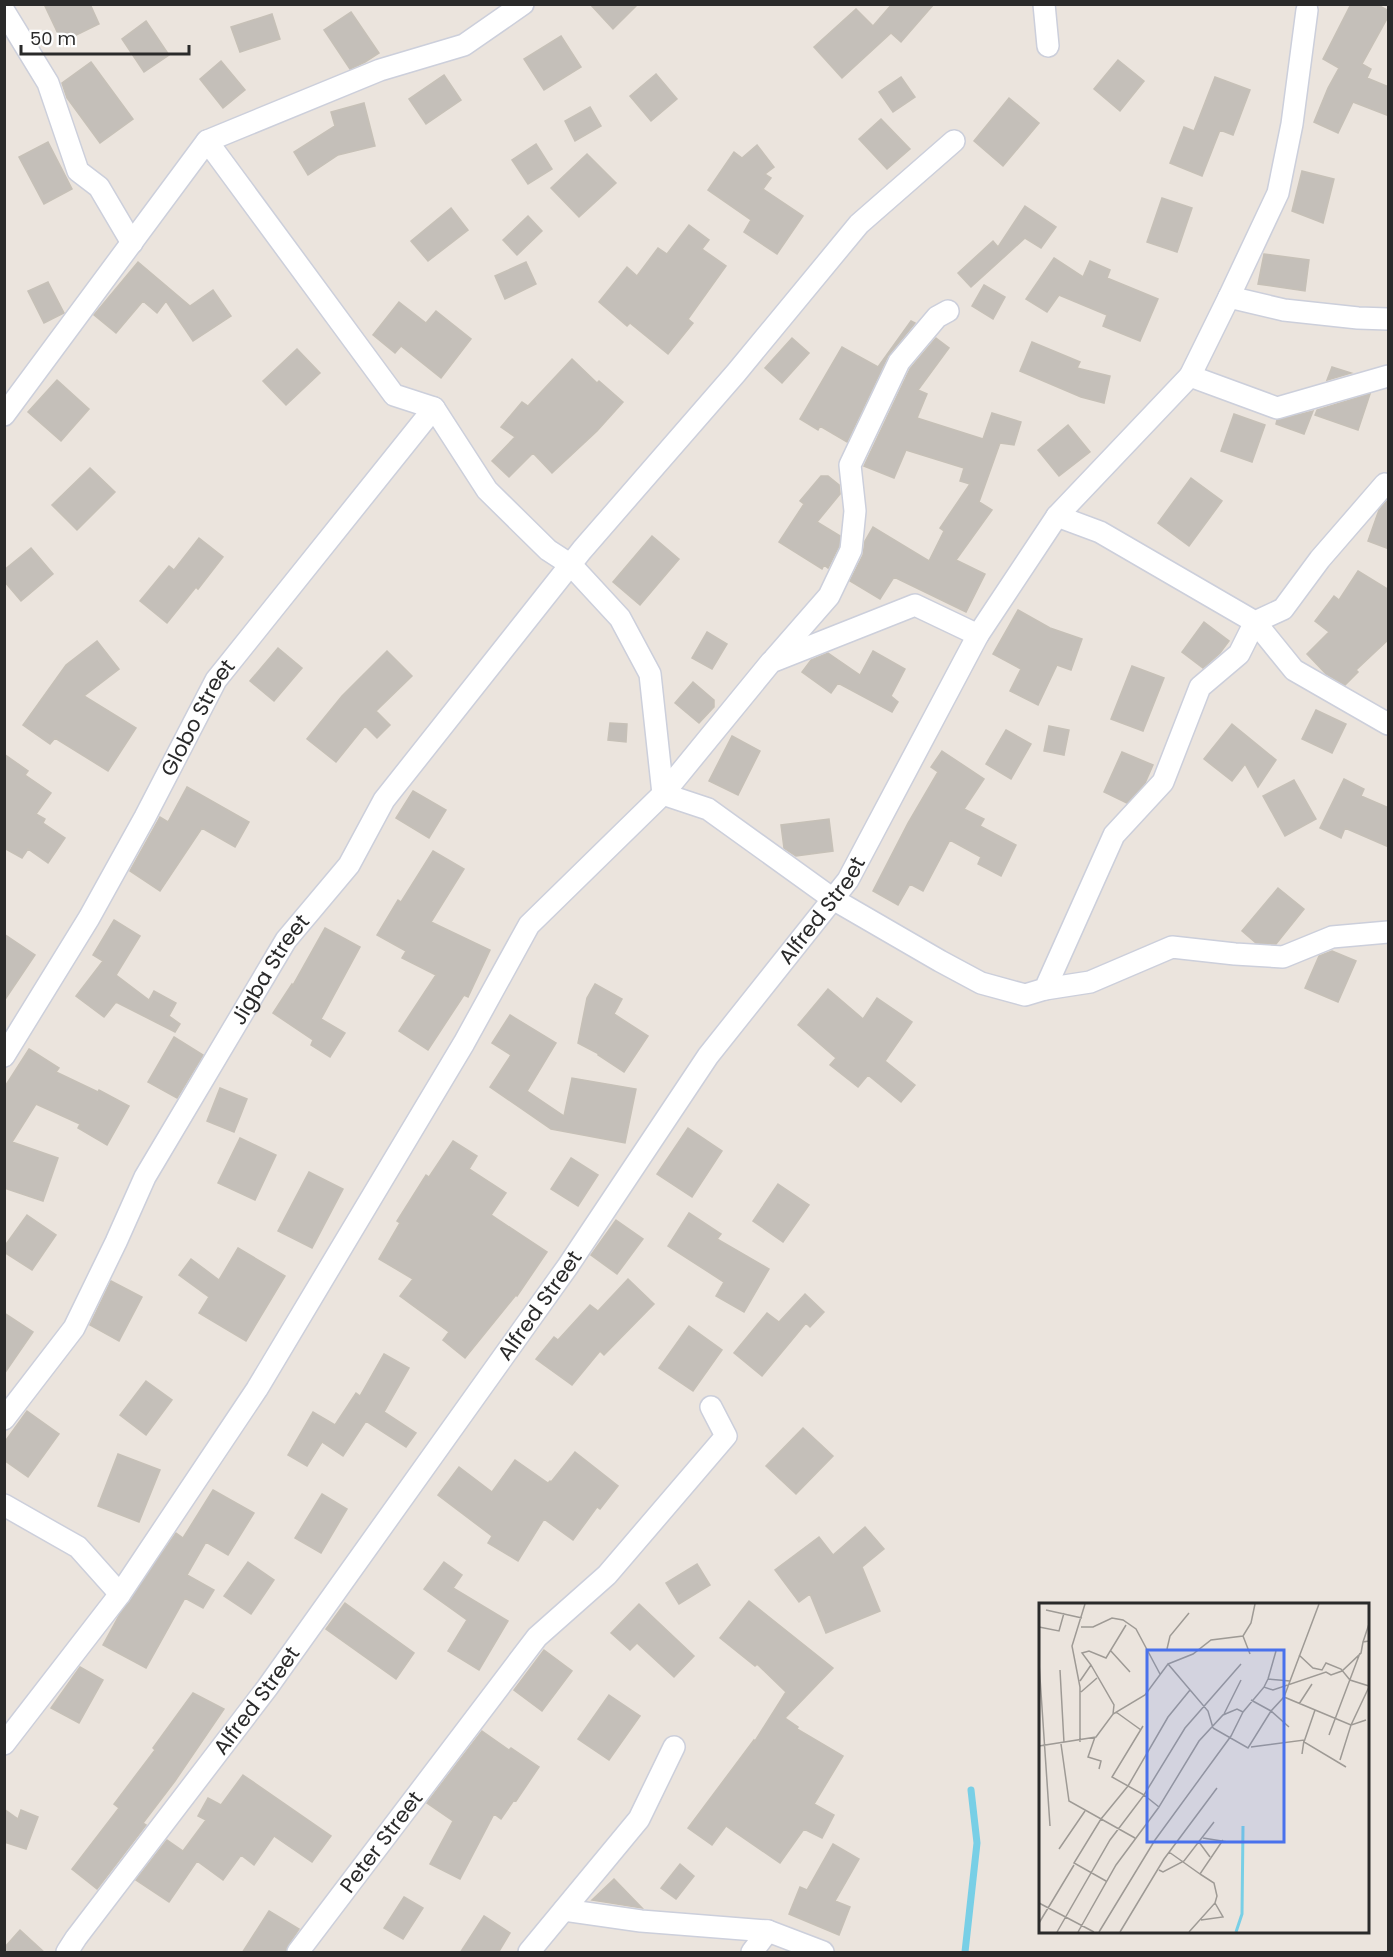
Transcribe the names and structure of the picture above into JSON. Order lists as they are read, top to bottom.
{
  "streets": {
    "street": [
      "Globo Street",
      "Alfred Street",
      "Jigba Street",
      "Peter Street"
    ]
  },
  "scale_bar": "50 m"
}
